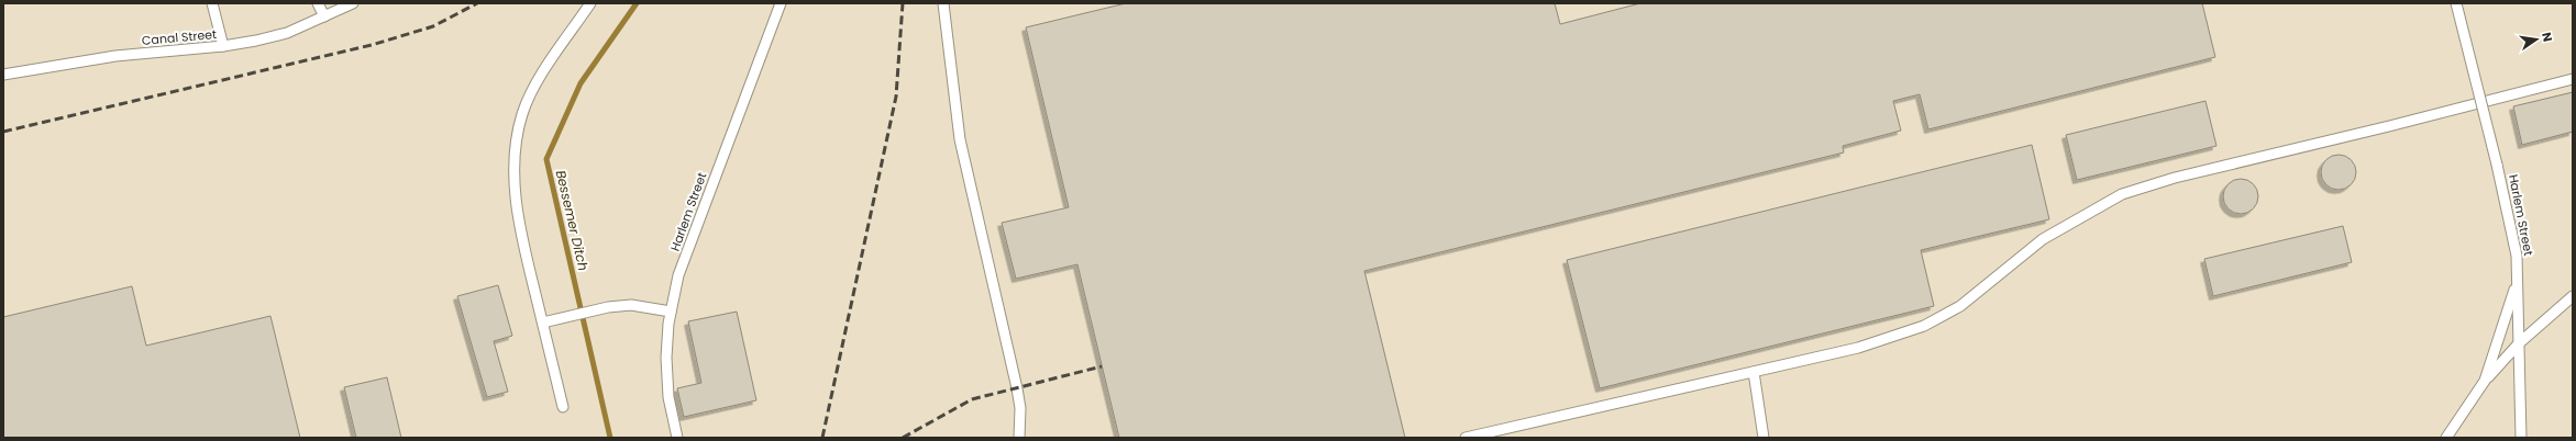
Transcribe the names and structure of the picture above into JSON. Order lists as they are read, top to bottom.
{
  "streets": {
    "lane": ["Canal Street", "Harlem Street"]
  },
  "water": ["Bessemer Ditch"],
  "north": "right"
}
